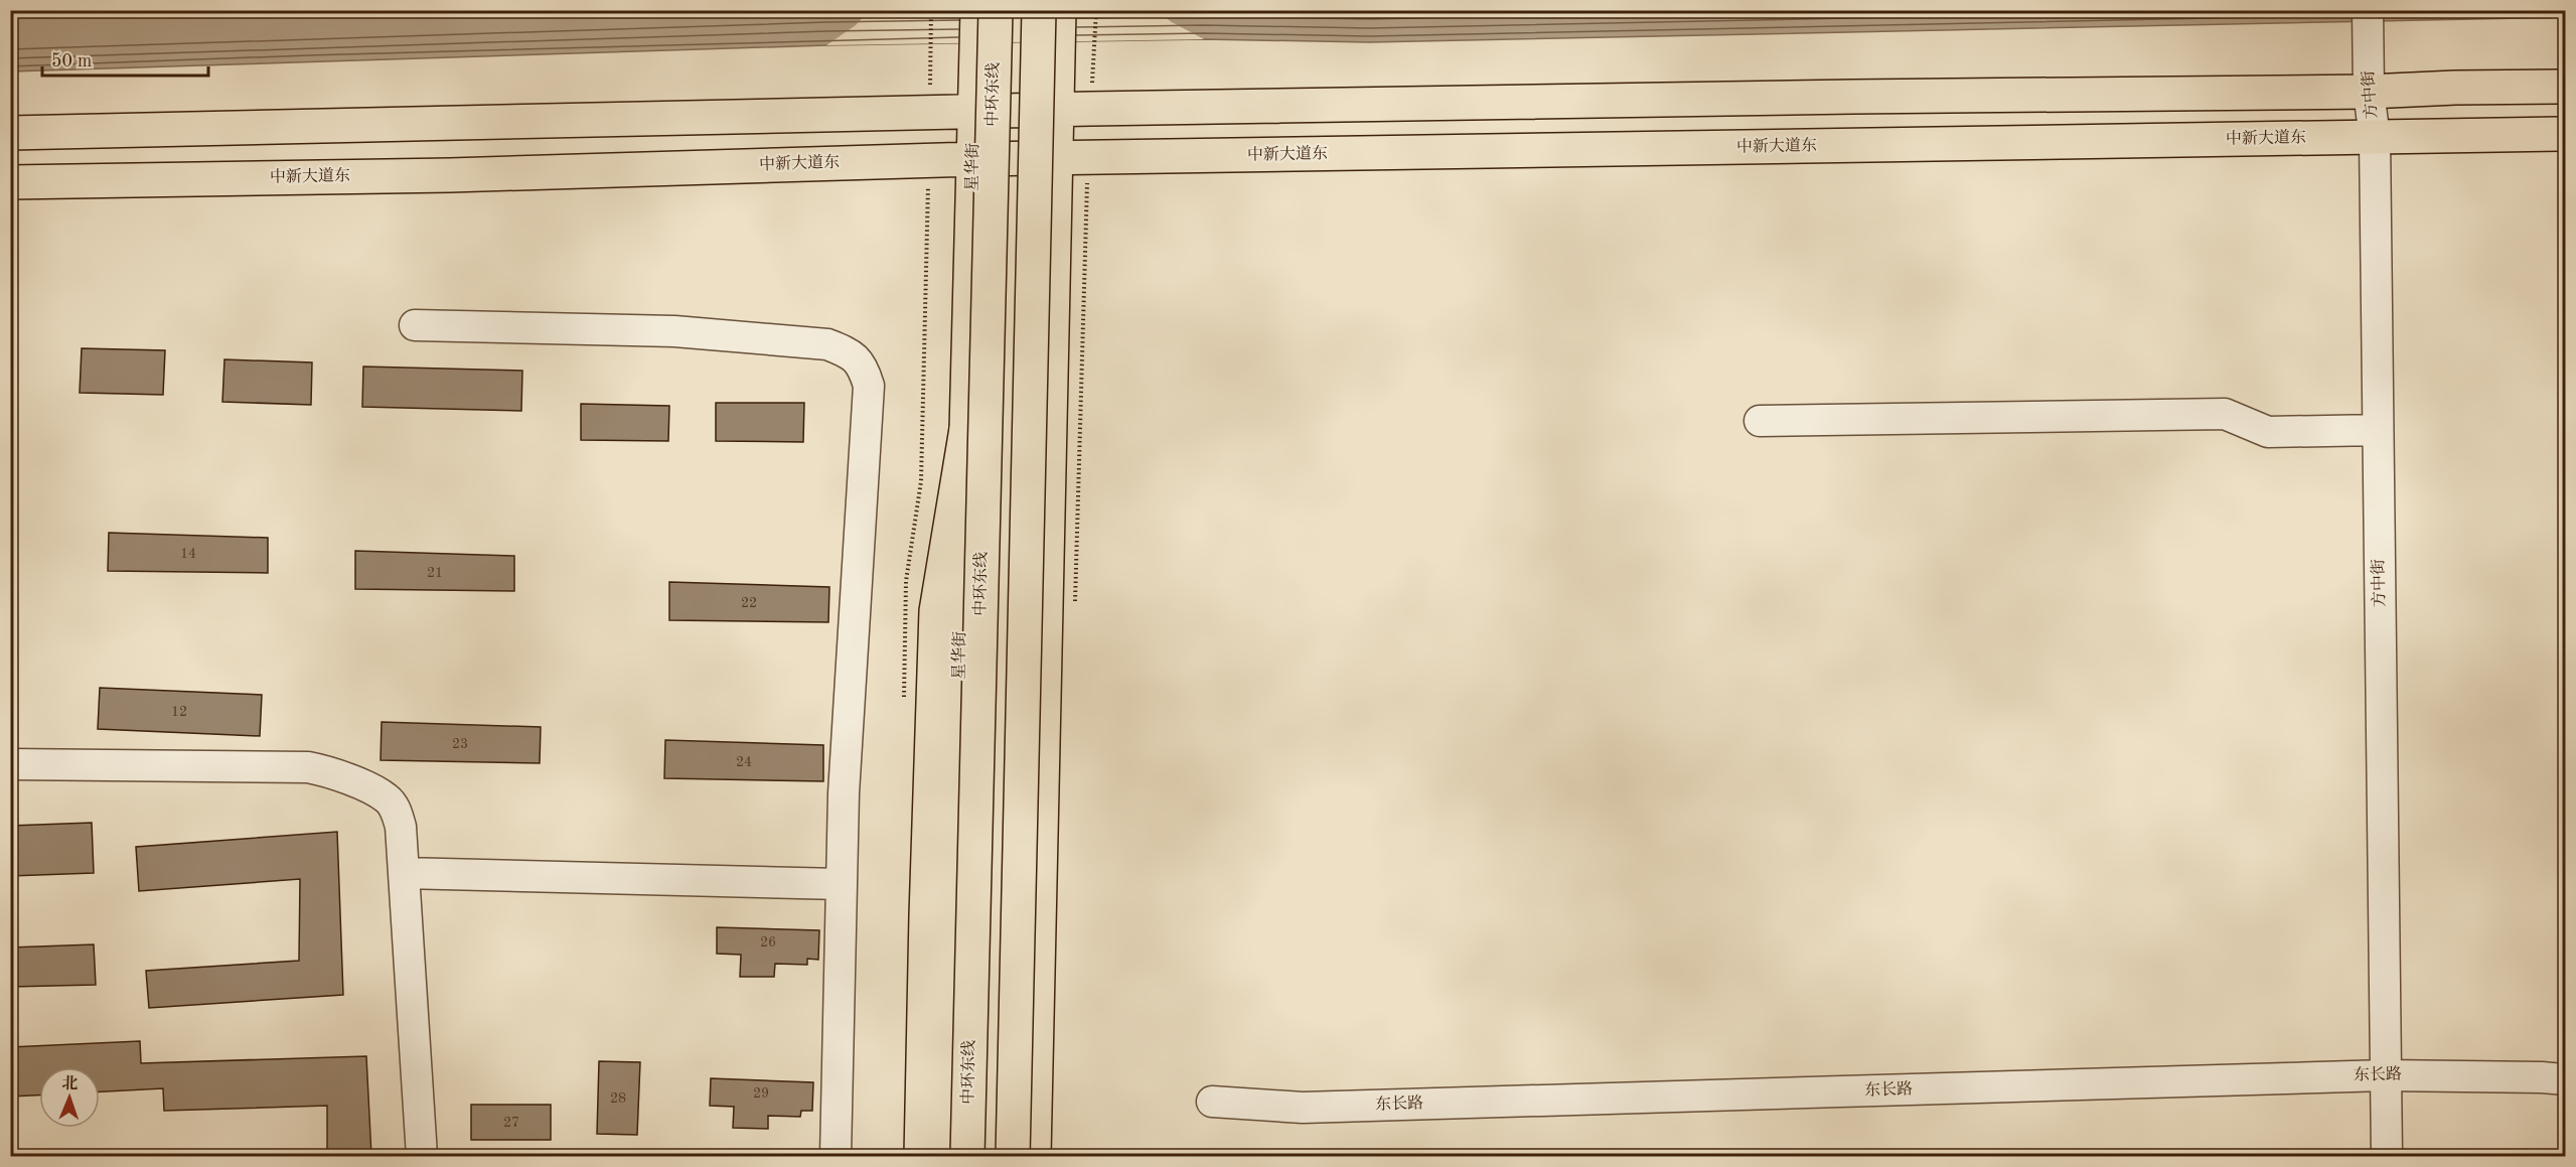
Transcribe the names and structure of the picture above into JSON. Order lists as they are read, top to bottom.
{
  "streets": {
    "main road": ["中环东线", "中新大道东", "星华街"],
    "street": ["方中街", "东长路"]
  },
  "crossings": [
    ["方中街", "中新大道东"],
    ["方中街", "东长路"],
    ["中新大道东", "星华街"]
  ],
  "house_numbers": [
    "14",
    "21",
    "22",
    "12",
    "23",
    "24",
    "26",
    "29",
    "28",
    "27"
  ],
  "scale_bar": "50 m",
  "north": "top"
}
